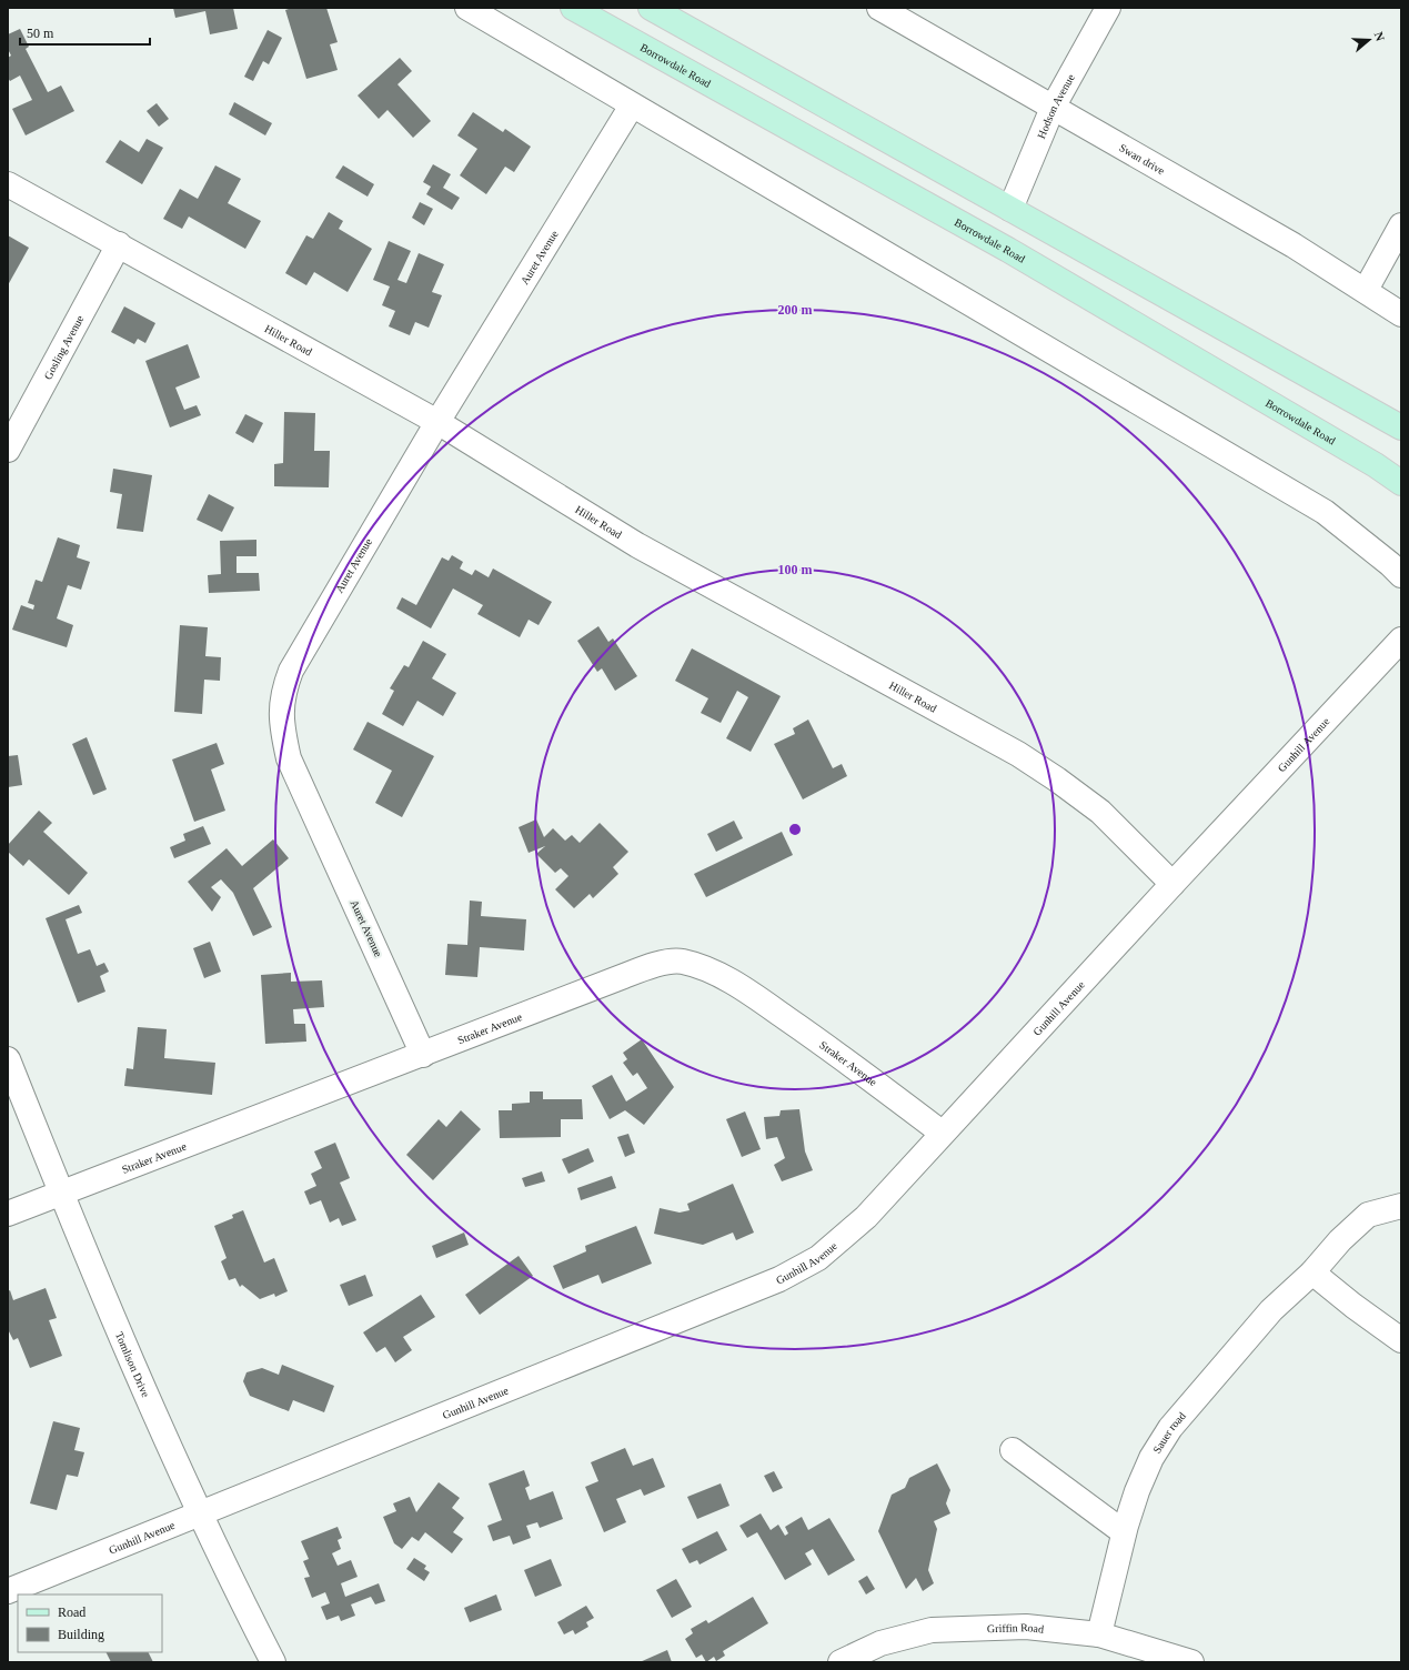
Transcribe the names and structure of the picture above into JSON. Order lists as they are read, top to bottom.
{
  "streets": {
    "main road": ["Borrowdale Road"],
    "street": [
      "Hodson Avenue",
      "Swan drive",
      "Auret Avenue",
      "Hiller Road",
      "Gosling Avenue",
      "Gunhill Avenue",
      "Straker Avenue",
      "Tomlison Drive",
      "Sauer road",
      "Griffin Road"
    ]
  },
  "crossings": [
    ["Hodson Avenue", "Swan drive"],
    ["Auret Avenue", "Hiller Road"],
    ["Auret Avenue", "Straker Avenue"],
    ["Hiller Road", "Gosling Avenue"],
    ["Hiller Road", "Gunhill Avenue"],
    ["Gunhill Avenue", "Straker Avenue"],
    ["Gunhill Avenue", "Tomlison Drive"],
    ["Straker Avenue", "Tomlison Drive"],
    ["Sauer road", "Griffin Road"]
  ],
  "legend": ["Road", "Building"],
  "scale_bar": "50 m",
  "north": "right",
  "rings": ["200 m", "100 m"]
}
